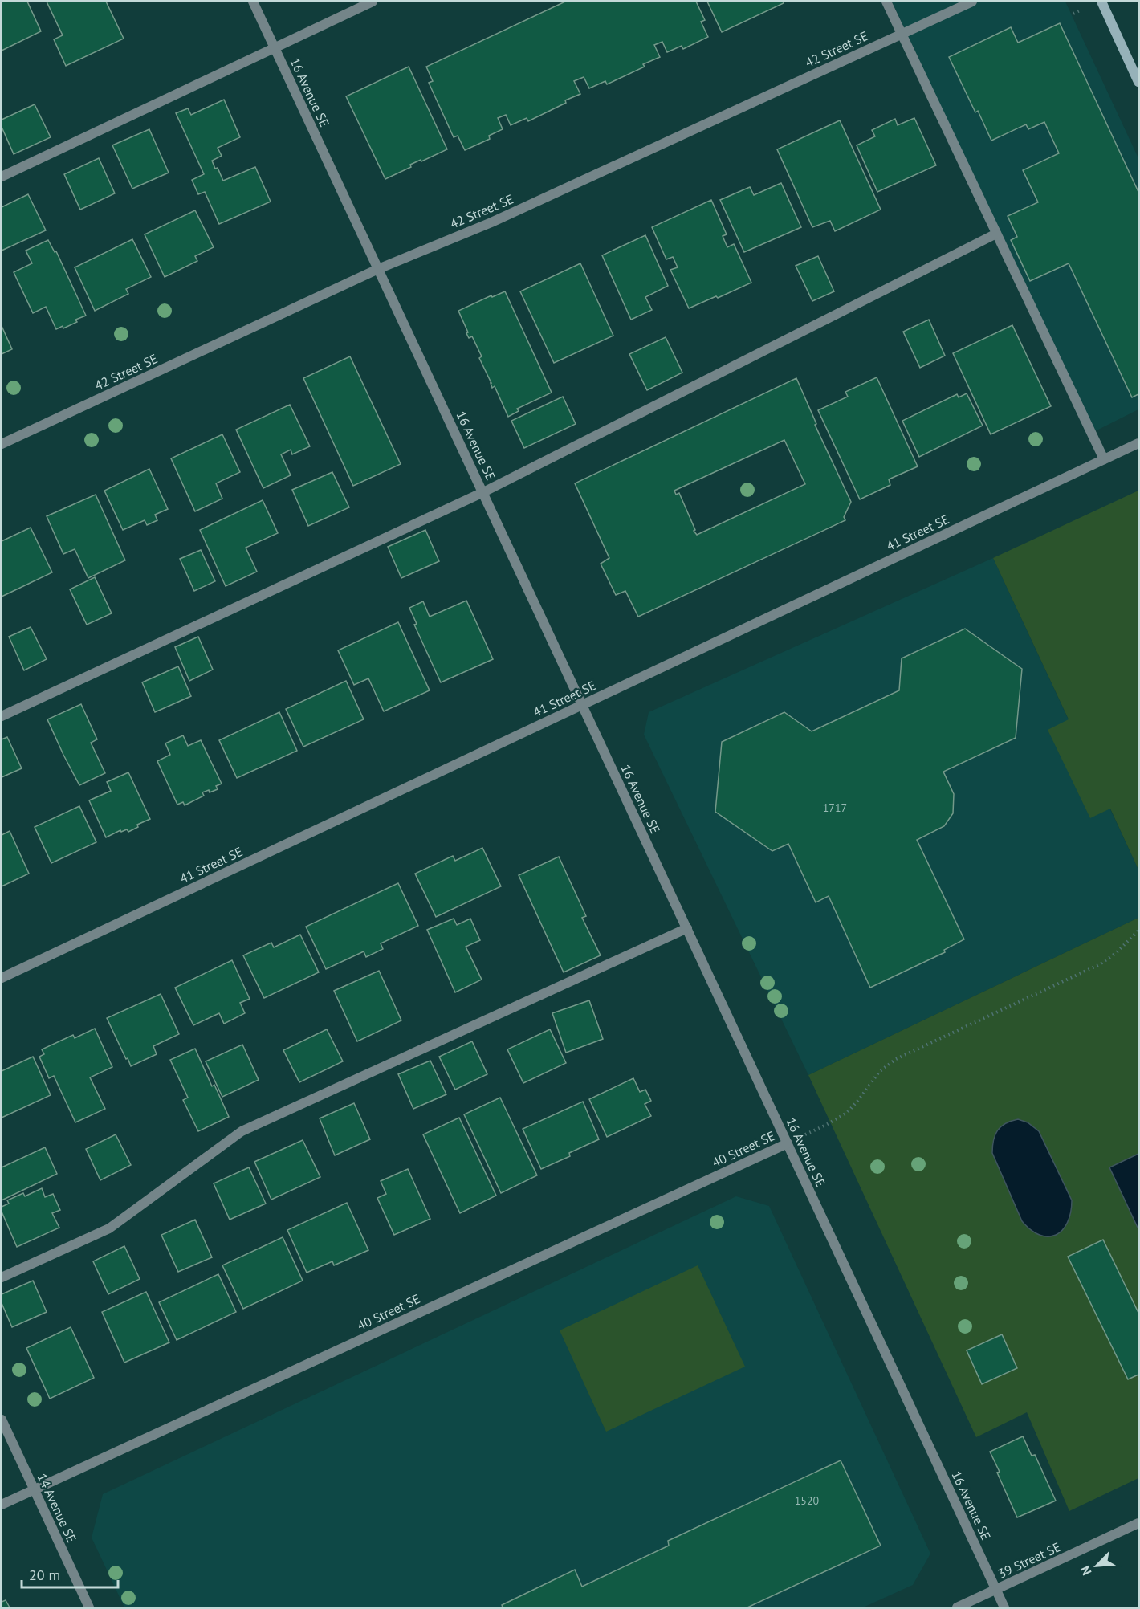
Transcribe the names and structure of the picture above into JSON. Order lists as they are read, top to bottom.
{
  "streets": {
    "street": [
      "42 Street SE",
      "16 Avenue SE",
      "41 Street SE",
      "40 Street SE",
      "14 Avenue SE",
      "39 Street SE"
    ]
  },
  "crossings": [
    ["42 Street SE", "16 Avenue SE"],
    ["16 Avenue SE", "41 Street SE"],
    ["16 Avenue SE", "40 Street SE"],
    ["16 Avenue SE", "39 Street SE"],
    ["40 Street SE", "14 Avenue SE"]
  ],
  "house_numbers": ["1717", "1520"],
  "scale_bar": "20 m",
  "north": "bottom left"
}
